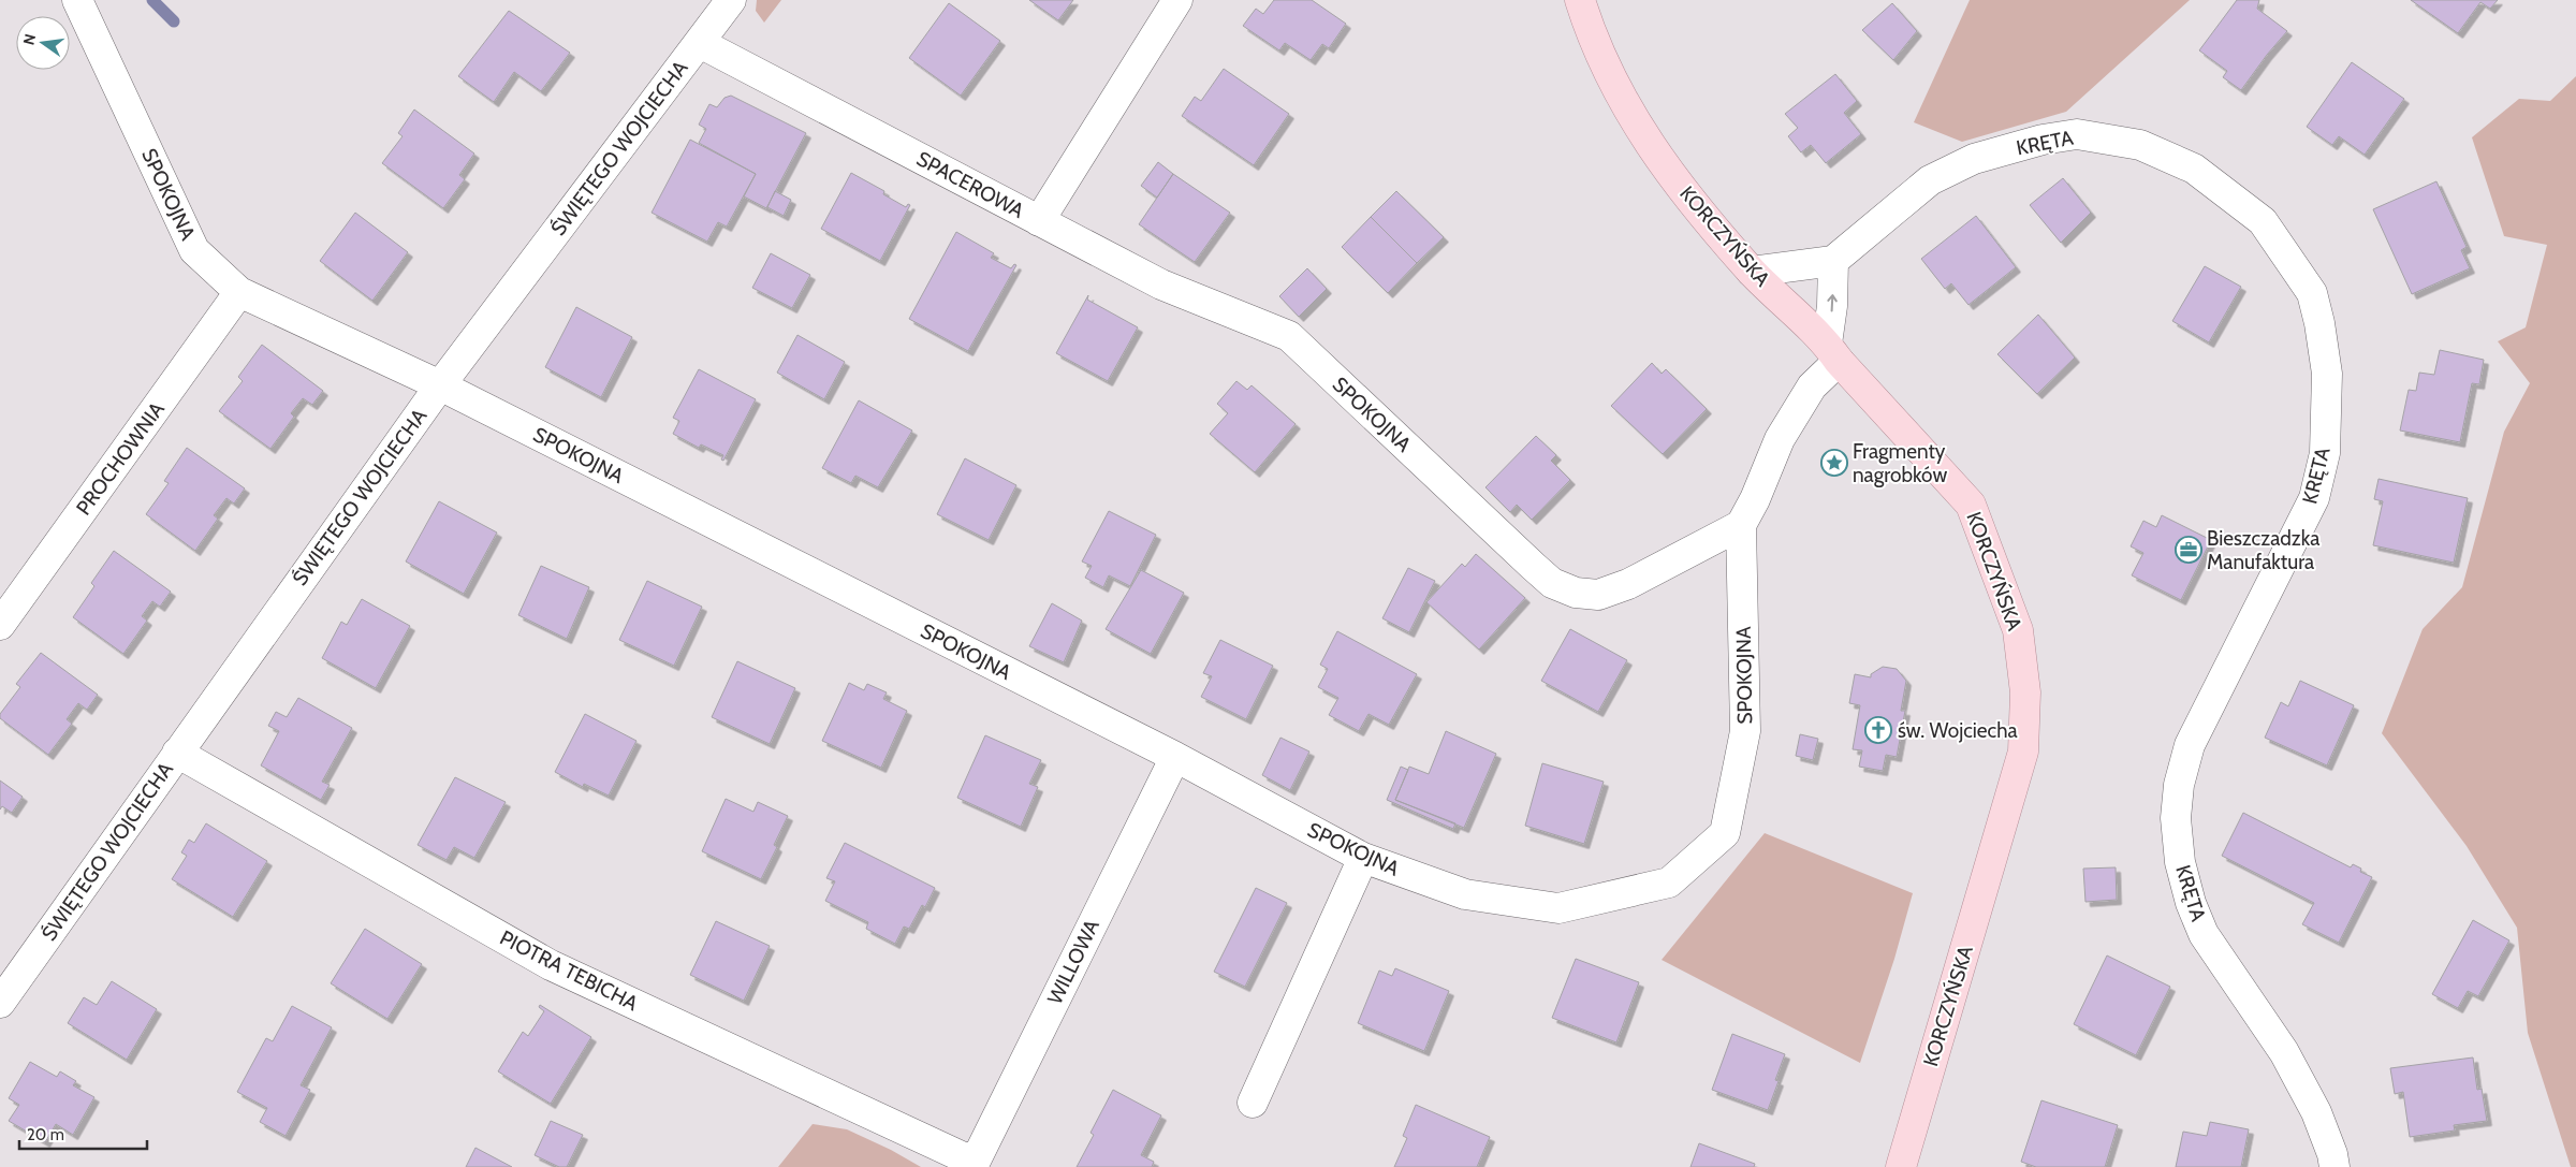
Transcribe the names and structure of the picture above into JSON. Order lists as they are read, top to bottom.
{
  "streets": {
    "main road": ["KORCZYŃSKA"],
    "street": [
      "KRĘTA",
      "ŚWIĘTEGO WOJCIECHA",
      "SPACEROWA",
      "SPOKOJNA",
      "PROCHOWNIA",
      "WILLOWA",
      "PIOTRA TEBICHA"
    ]
  },
  "crossings": [
    ["ŚWIĘTEGO WOJCIECHA", "SPACEROWA"],
    ["ŚWIĘTEGO WOJCIECHA", "SPOKOJNA"],
    ["ŚWIĘTEGO WOJCIECHA", "PIOTRA TEBICHA"],
    ["SPACEROWA", "SPOKOJNA"],
    ["SPOKOJNA", "KORCZYŃSKA"],
    ["SPOKOJNA", "PROCHOWNIA"],
    ["SPOKOJNA", "WILLOWA"],
    ["WILLOWA", "PIOTRA TEBICHA"]
  ],
  "places": {
    "place": ["Fragmenty nagrobków"],
    "office": ["Bieszczadzka Manufaktura"],
    "church": ["św. Wojciecha"]
  },
  "scale_bar": "20 m",
  "north": "left"
}
